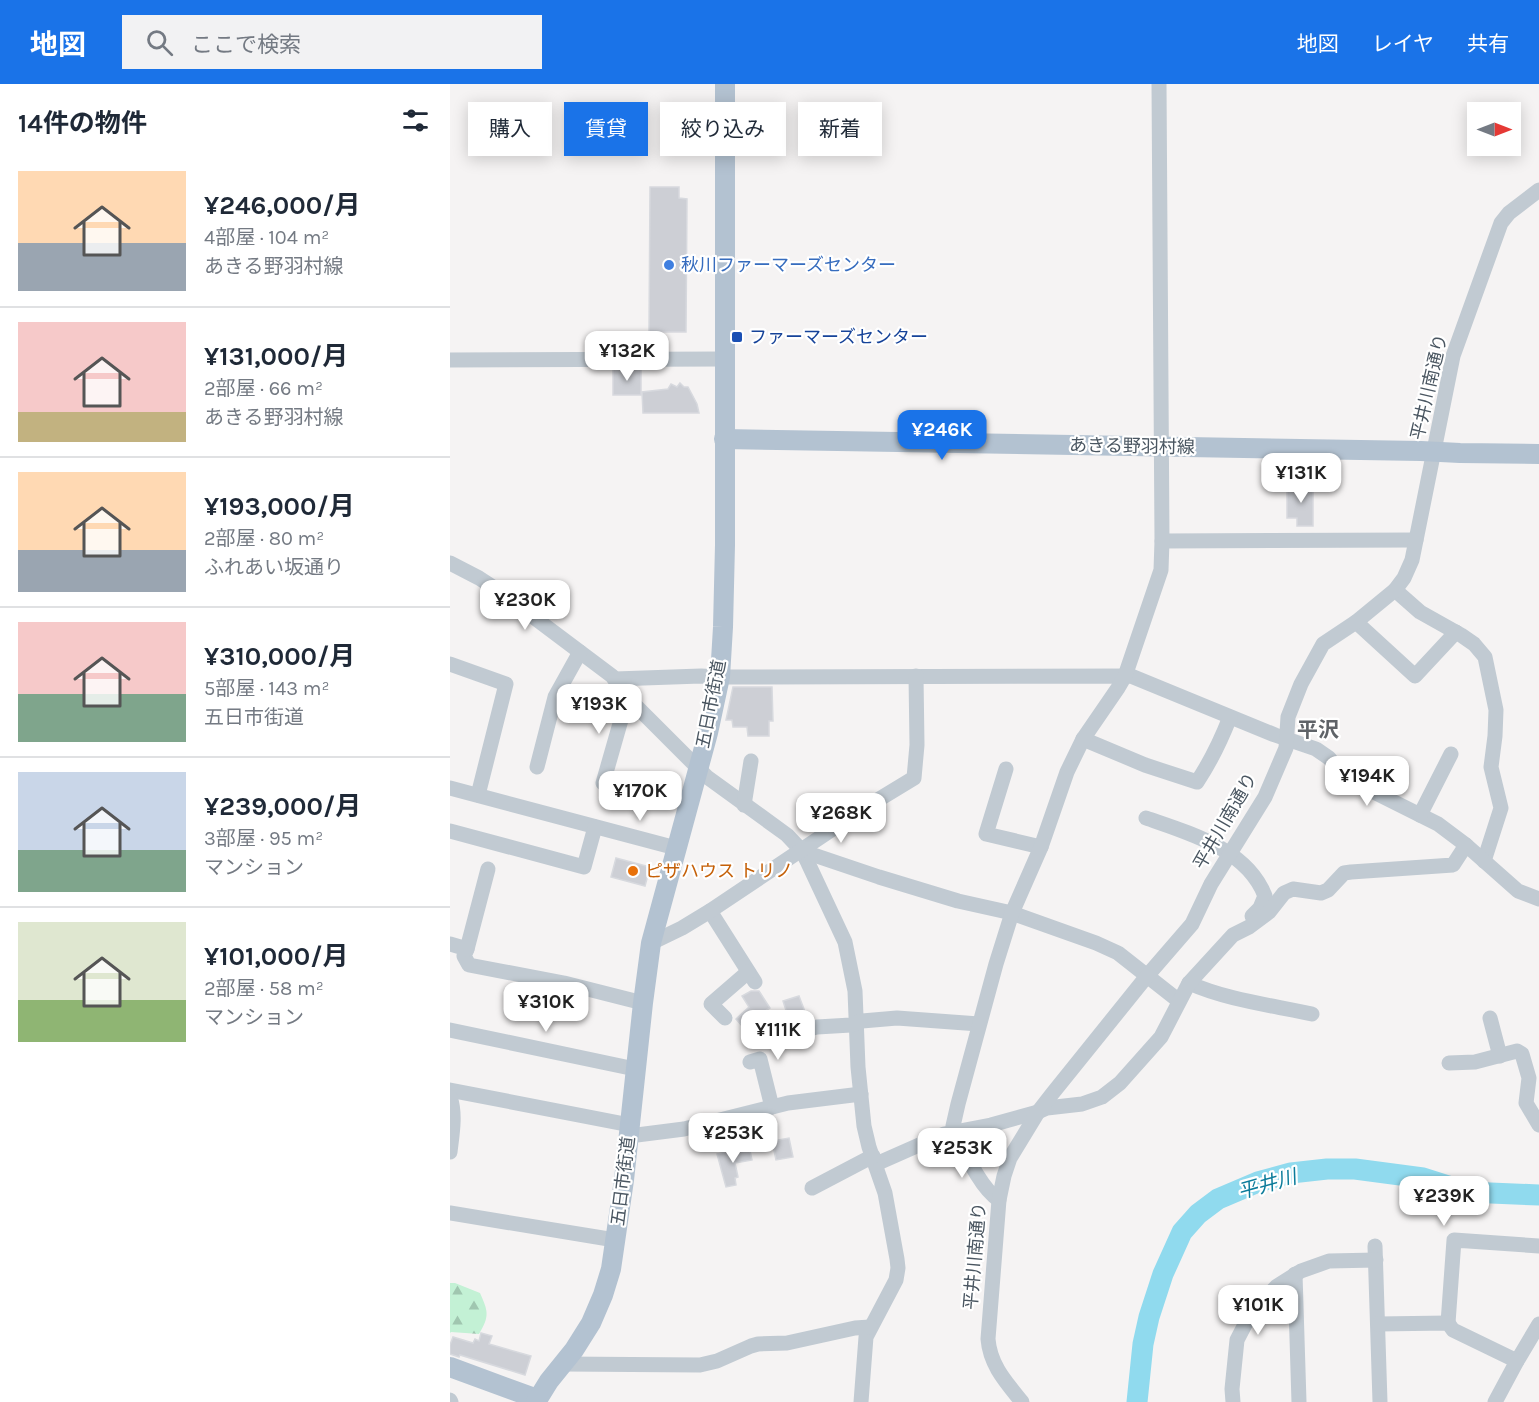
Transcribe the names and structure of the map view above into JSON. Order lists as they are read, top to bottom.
{
  "streets": {
    "main road": ["あきる野羽村線", "五日市街道"],
    "street": ["平井川南通り"]
  },
  "crossings": [
    ["平井川南通り", "あきる野羽村線"],
    ["あきる野羽村線", "五日市街道"]
  ],
  "districts": ["平沢"],
  "water": ["平井川"],
  "places": {
    "other": ["秋川ファーマーズセンター", "ピザハウス トリノ"],
    "transit": ["ファーマーズセンター"]
  },
  "north": "right",
  "page": {
    "header": "地図",
    "search": "ここで検索",
    "nav": ["地図", "レイヤ", "共有"],
    "heading": "14件の物件",
    "chip": [
      "購入",
      "賃貸",
      "絞り込み",
      "新着"
    ],
    "list": [
      {
        "name": "¥246,000/月",
        "note": "4部屋 · 104 m² · あきる野羽村線"
      },
      {
        "name": "¥131,000/月",
        "note": "2部屋 · 66 m² · あきる野羽村線"
      },
      {
        "name": "¥193,000/月",
        "note": "2部屋 · 80 m² · ふれあい坂通り"
      },
      {
        "name": "¥310,000/月",
        "note": "5部屋 · 143 m² · 五日市街道"
      },
      {
        "name": "¥239,000/月",
        "note": "3部屋 · 95 m² · マンション"
      },
      {
        "name": "¥101,000/月",
        "note": "2部屋 · 58 m² · マンション"
      }
    ],
    "price": [
      "¥132K",
      "¥246K",
      "¥131K",
      "¥230K",
      "¥193K",
      "¥194K",
      "¥170K",
      "¥268K",
      "¥310K",
      "¥111K",
      "¥253K",
      "¥253K",
      "¥239K",
      "¥101K"
    ]
  }
}
